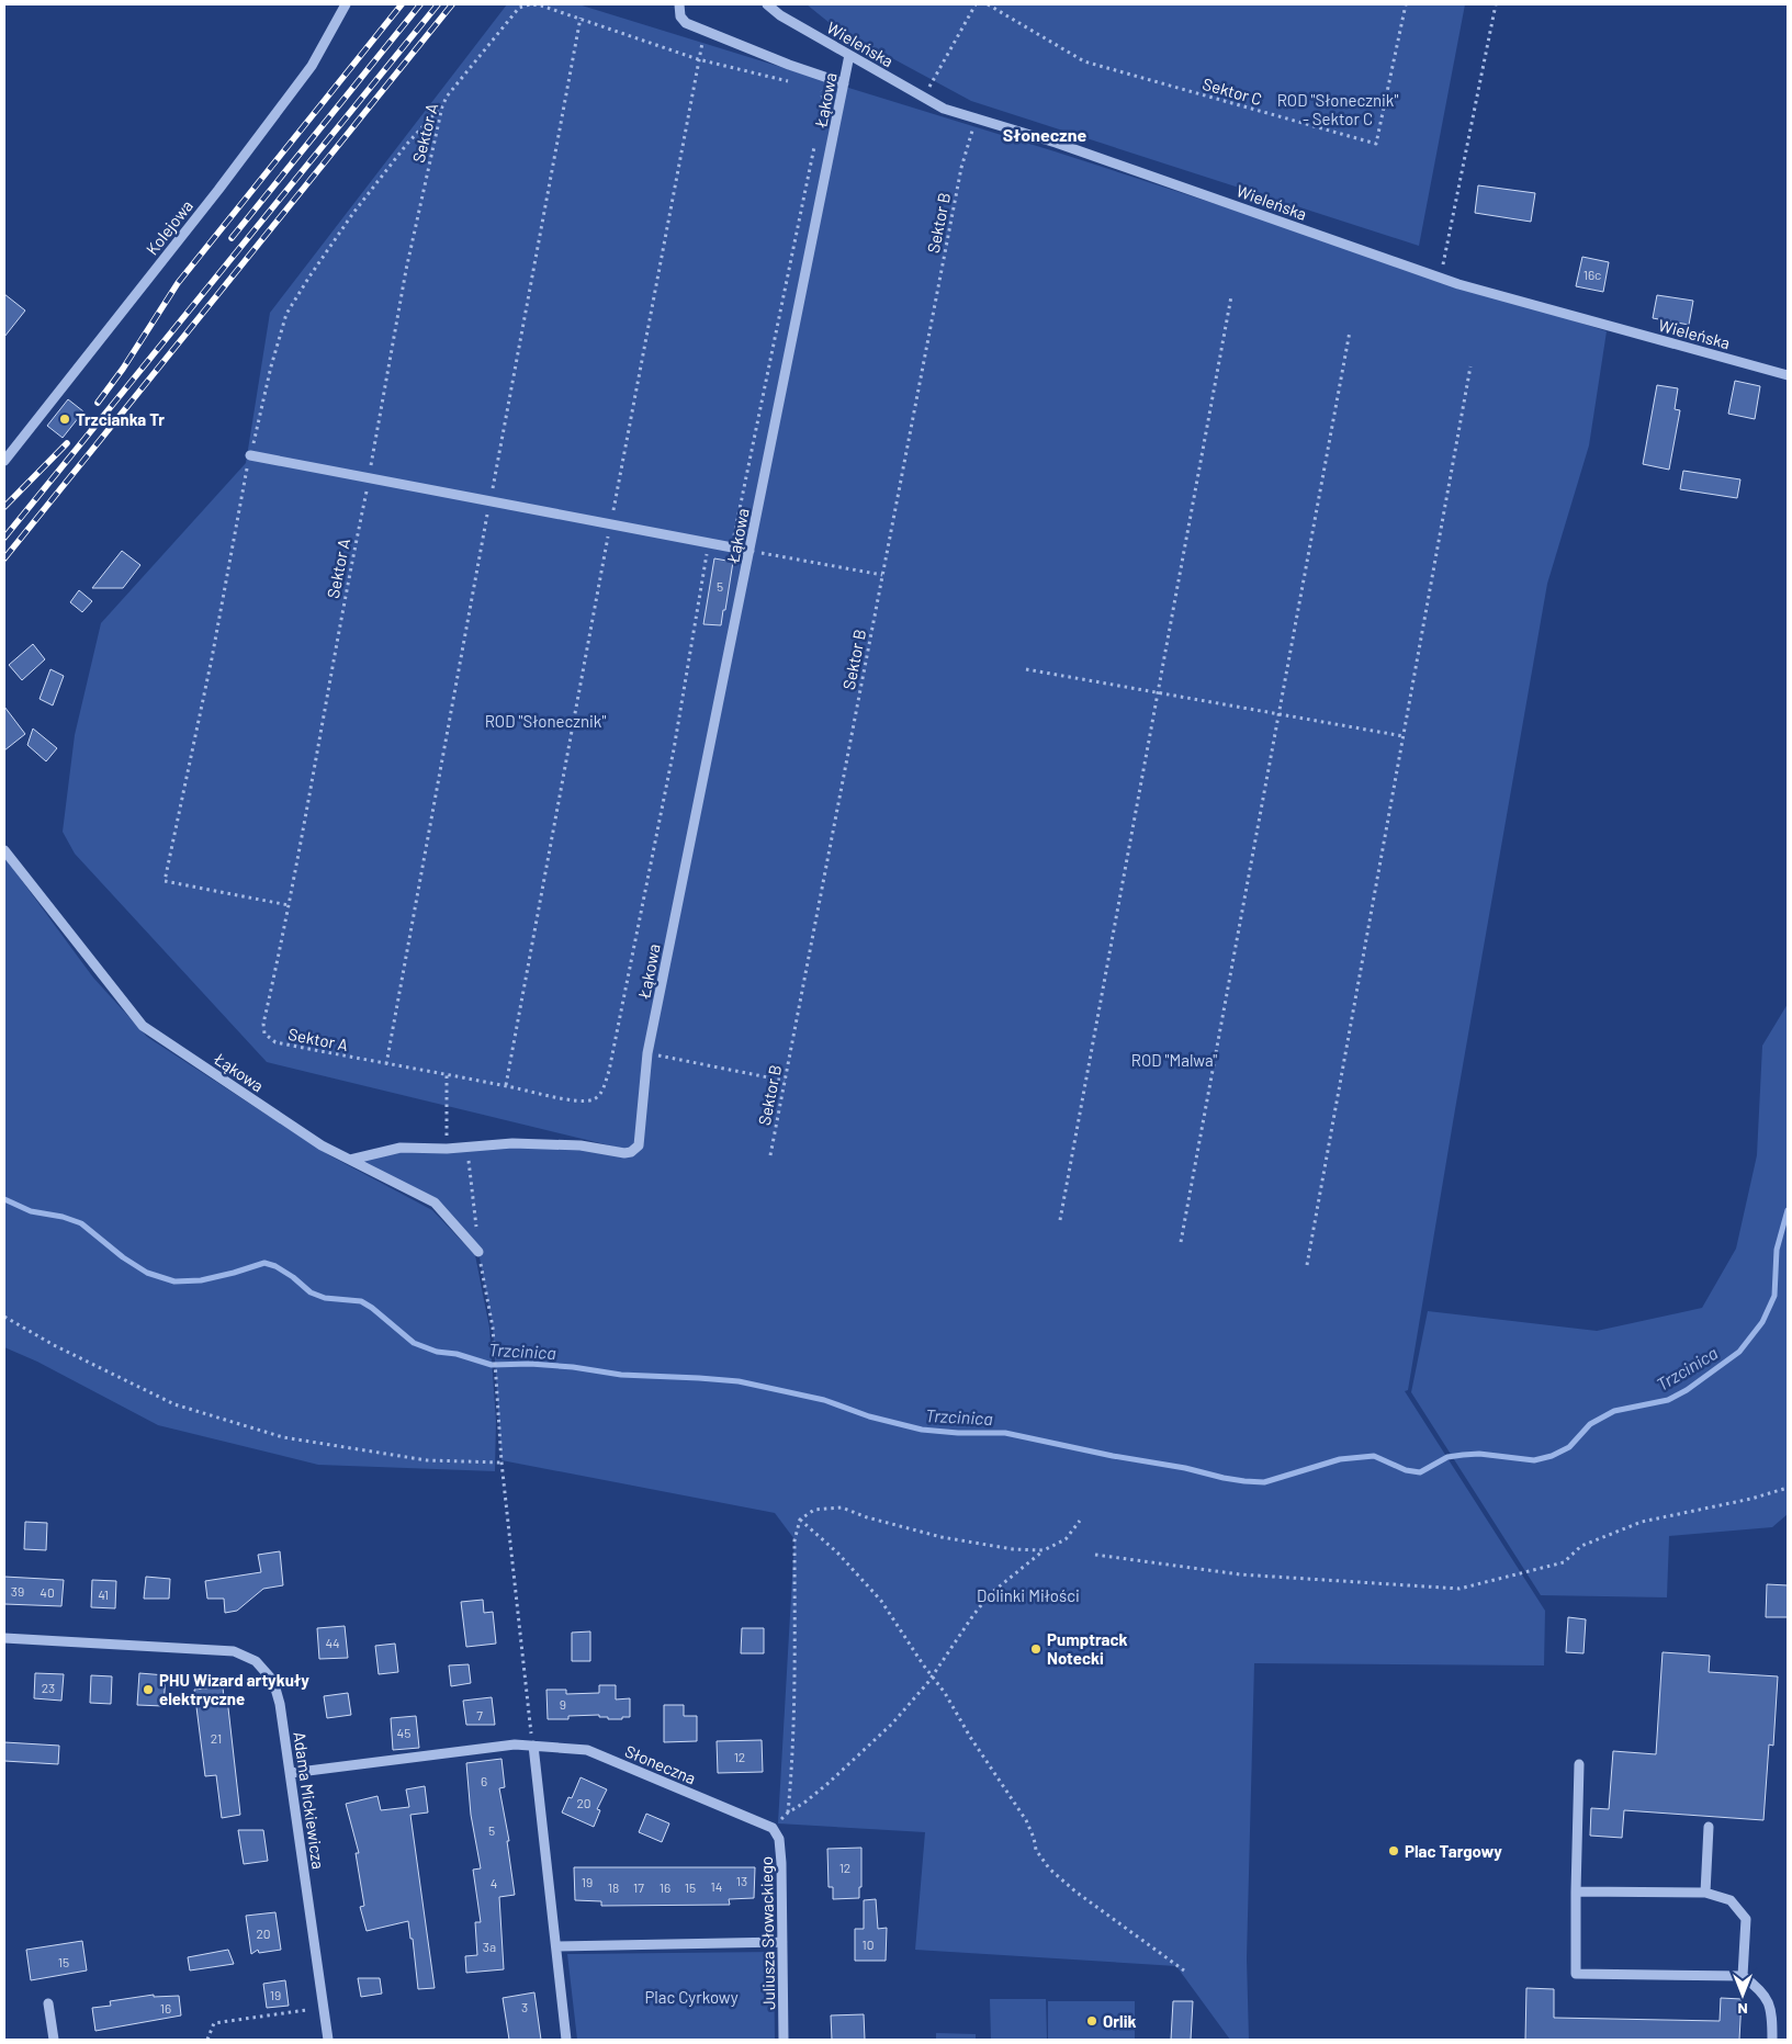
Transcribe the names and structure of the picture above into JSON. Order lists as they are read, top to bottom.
{
  "streets": {
    "street": [
      "Wieleńska",
      "Łąkowa",
      "Kolejowa",
      "Słoneczna",
      "Adama Mickiewicza",
      "Juliusza Słowackiego"
    ],
    "path": ["Sektor C", "Sektor A", "Sektor B"]
  },
  "crossings": [
    ["Wieleńska", "Łąkowa"],
    ["Wieleńska", "Sektor B"],
    ["Słoneczna", "Adama Mickiewicza"],
    ["Słoneczna", "Juliusza Słowackiego"]
  ],
  "districts": ["Słoneczne"],
  "water": ["Trzcinica"],
  "parks": [
    "ROD \"Słonecznik\" - Sektor C",
    "ROD \"Słonecznik\"",
    "ROD \"Malwa\"",
    "Dolinki Miłości",
    "Plac Cyrkowy"
  ],
  "places": [
    "Trzcianka Tr",
    "Pumptrack Notecki",
    "PHU Wizard artykuły elektryczne",
    "Plac Targowy",
    "Orlik"
  ],
  "house_numbers": [
    "16c",
    "5",
    "39",
    "40",
    "41",
    "44",
    "23",
    "9",
    "7",
    "45",
    "21",
    "12",
    "6",
    "20",
    "5",
    "12",
    "13",
    "19",
    "4",
    "14",
    "18",
    "17",
    "16",
    "15",
    "20",
    "10",
    "3a",
    "15",
    "19",
    "3",
    "16"
  ],
  "north": "bottom"
}
